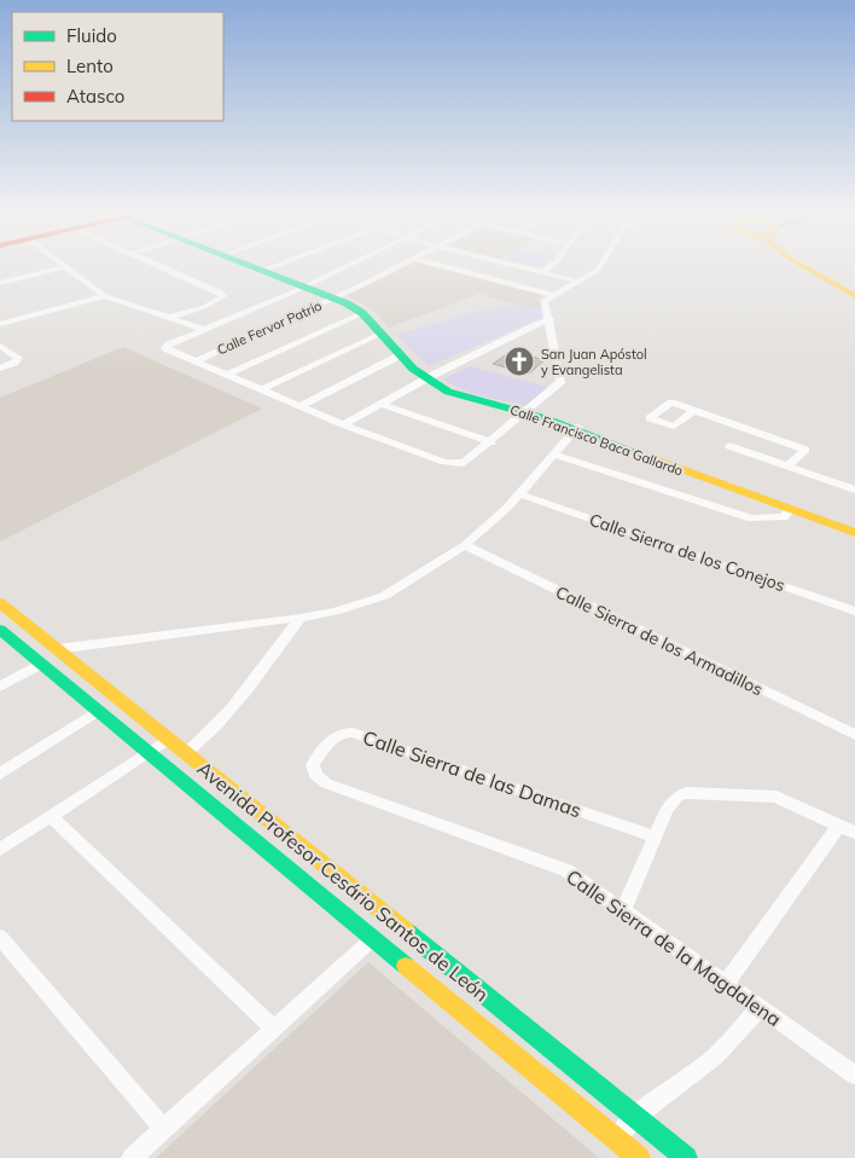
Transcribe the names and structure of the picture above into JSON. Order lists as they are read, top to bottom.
{
  "streets": {
    "street": [
      "Calle Fervor Patrio",
      "Calle Francisco Baca Gallardo",
      "Calle Sierra de los Conejos",
      "Calle Sierra de los Armadillos",
      "Calle Sierra de las Damas",
      "Avenida Profesor Cesário Santos de León",
      "Calle Sierra de la Magdalena"
    ]
  },
  "crossings": [
    ["Calle Fervor Patrio", "Calle Francisco Baca Gallardo"],
    ["Calle Sierra de las Damas", "Calle Sierra de la Magdalena"]
  ],
  "places": {
    "church": ["San Juan Apóstol y Evangelista"]
  },
  "legend": ["Fluido", "Lento", "Atasco"]
}
